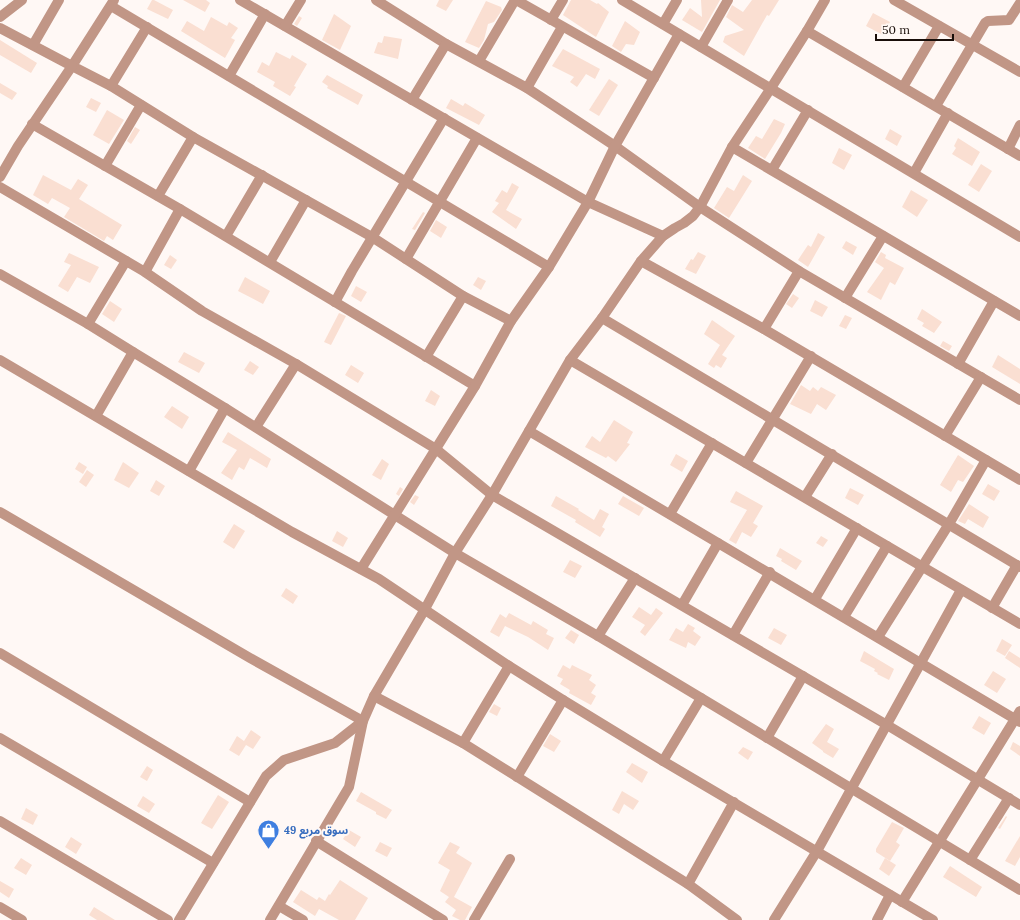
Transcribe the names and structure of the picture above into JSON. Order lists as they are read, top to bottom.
{
  "places": {
    "shop": ["سوق مربع 49"]
  },
  "scale_bar": "50 m"
}
